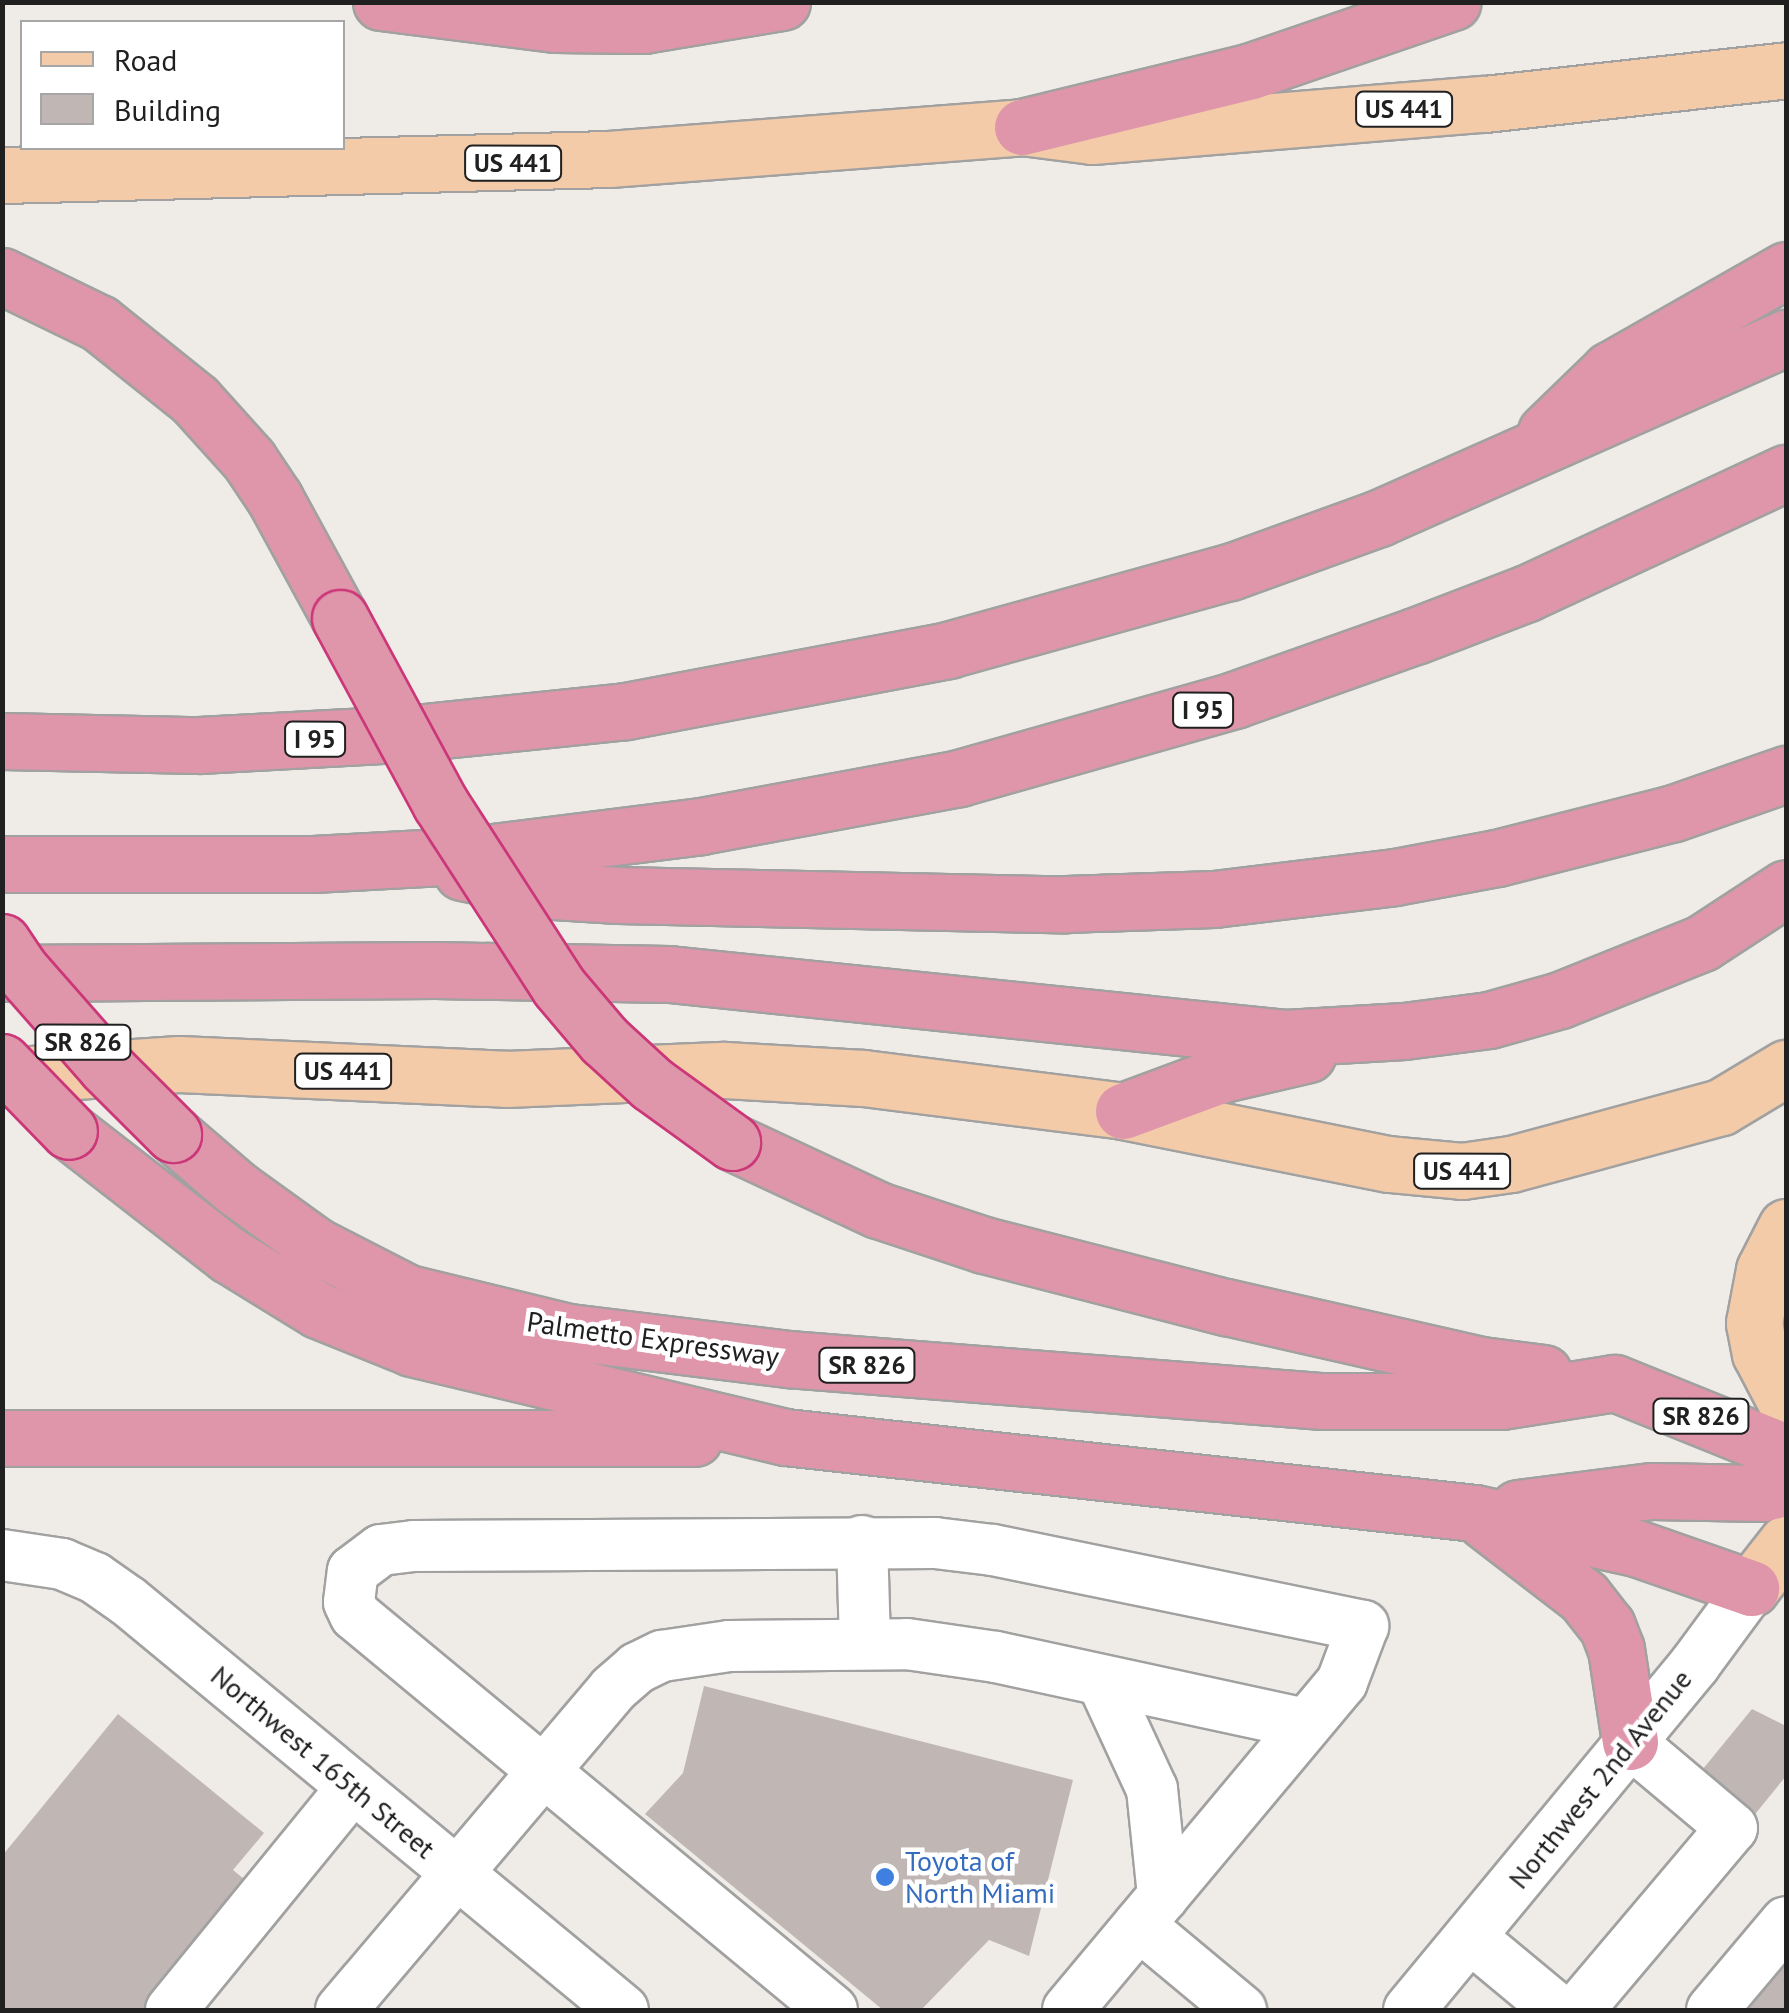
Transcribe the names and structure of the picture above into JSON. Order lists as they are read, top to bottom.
{
  "streets": {
    "highway": ["I 95", "SR 826", "Palmetto Expressway"],
    "main road": ["US 441", "Northwest 2nd Avenue"],
    "street": ["Northwest 165th Street"]
  },
  "crossings": [
    ["SR 826", "Palmetto Expressway"],
    ["Palmetto Expressway", "Northwest 2nd Avenue"]
  ],
  "places": ["Toyota of North Miami"],
  "legend": ["Road", "Building"]
}
